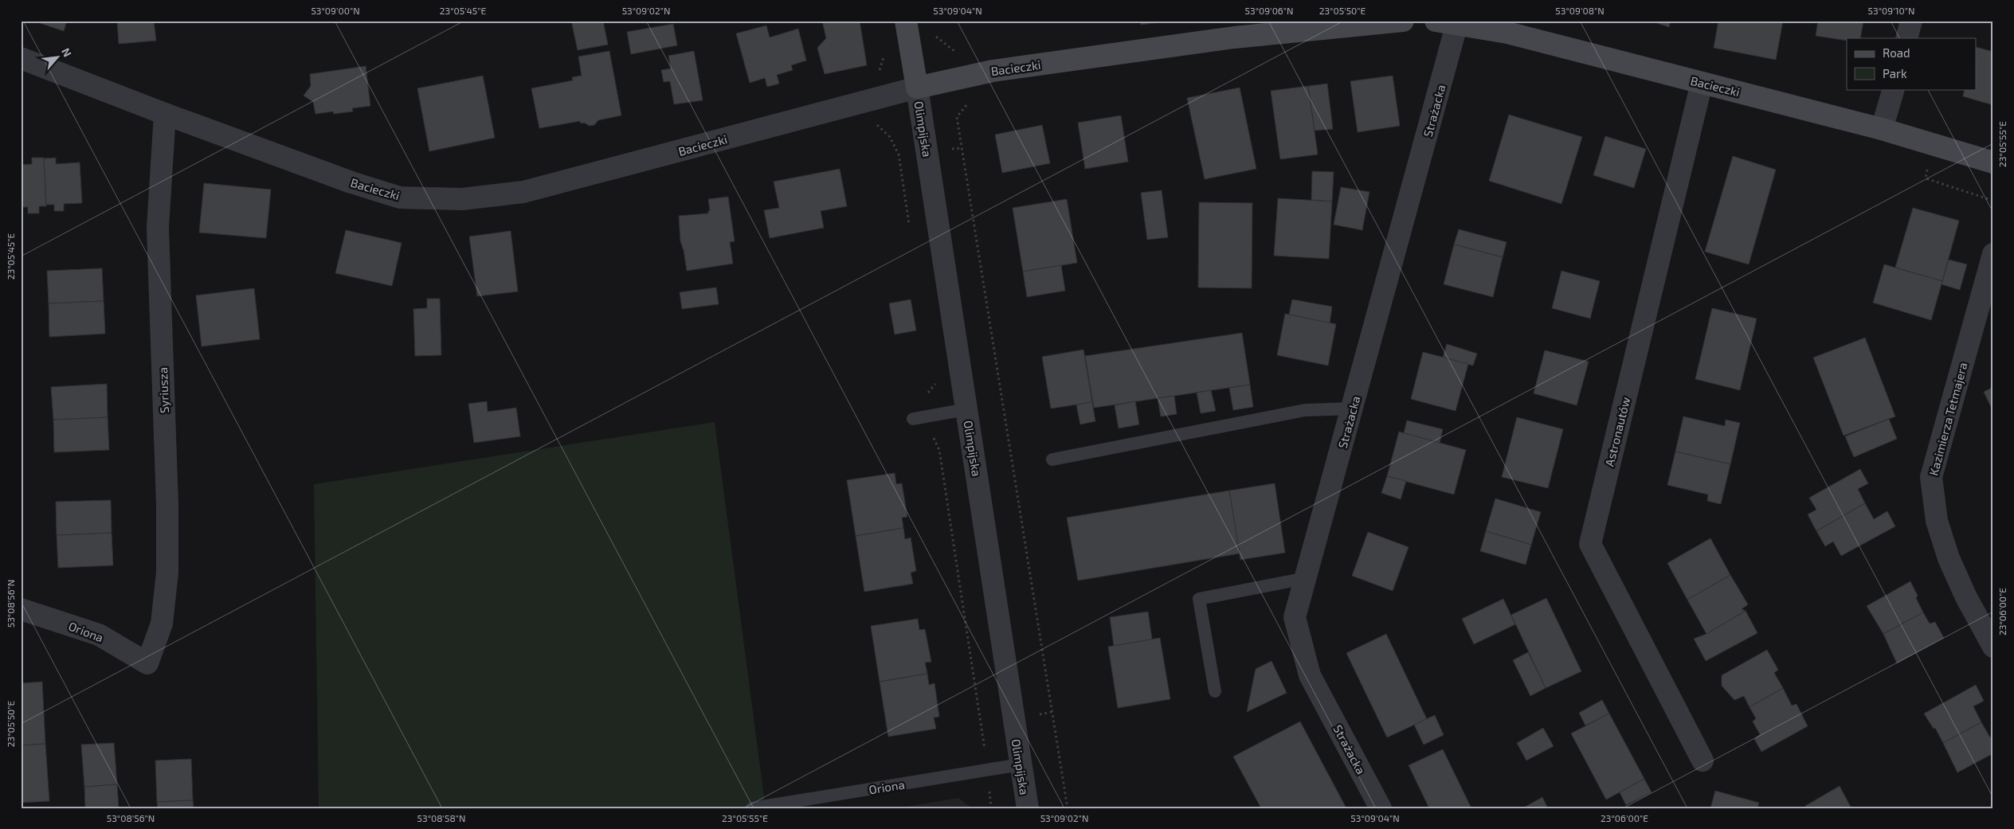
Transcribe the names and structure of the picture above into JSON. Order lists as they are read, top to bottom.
{
  "streets": {
    "street": [
      "Bacieczki",
      "Strażacka",
      "Olimpijska",
      "Syriusza",
      "Kazimierza Tetmajera",
      "Astronautów",
      "Oriona"
    ]
  },
  "crossings": [
    ["Bacieczki", "Strażacka"],
    ["Bacieczki", "Olimpijska"],
    ["Bacieczki", "Syriusza"],
    ["Bacieczki", "Astronautów"],
    ["Olimpijska", "Oriona"],
    ["Syriusza", "Oriona"]
  ],
  "legend": ["Road", "Park"],
  "north": "top right",
  "coordinates": [
    "53°09'00\"N",
    "23°05'45\"E",
    "53°09'02\"N",
    "53°09'04\"N",
    "53°09'06\"N",
    "23°05'50\"E",
    "53°09'08\"N",
    "53°09'10\"N",
    "23°05'55\"E",
    "53°08'56\"N",
    "23°06'00\"E",
    "53°08'58\"N"
  ]
}
